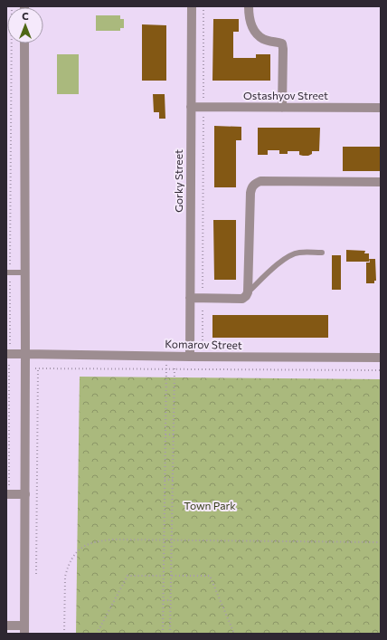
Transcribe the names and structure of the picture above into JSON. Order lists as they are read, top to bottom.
{
  "streets": {
    "street": ["Ostashyov Street", "Gorky Street", "Komarov Street"]
  },
  "crossings": [
    ["Ostashyov Street", "Gorky Street"],
    ["Gorky Street", "Komarov Street"]
  ],
  "parks": ["Town Park"],
  "north": "top"
}
